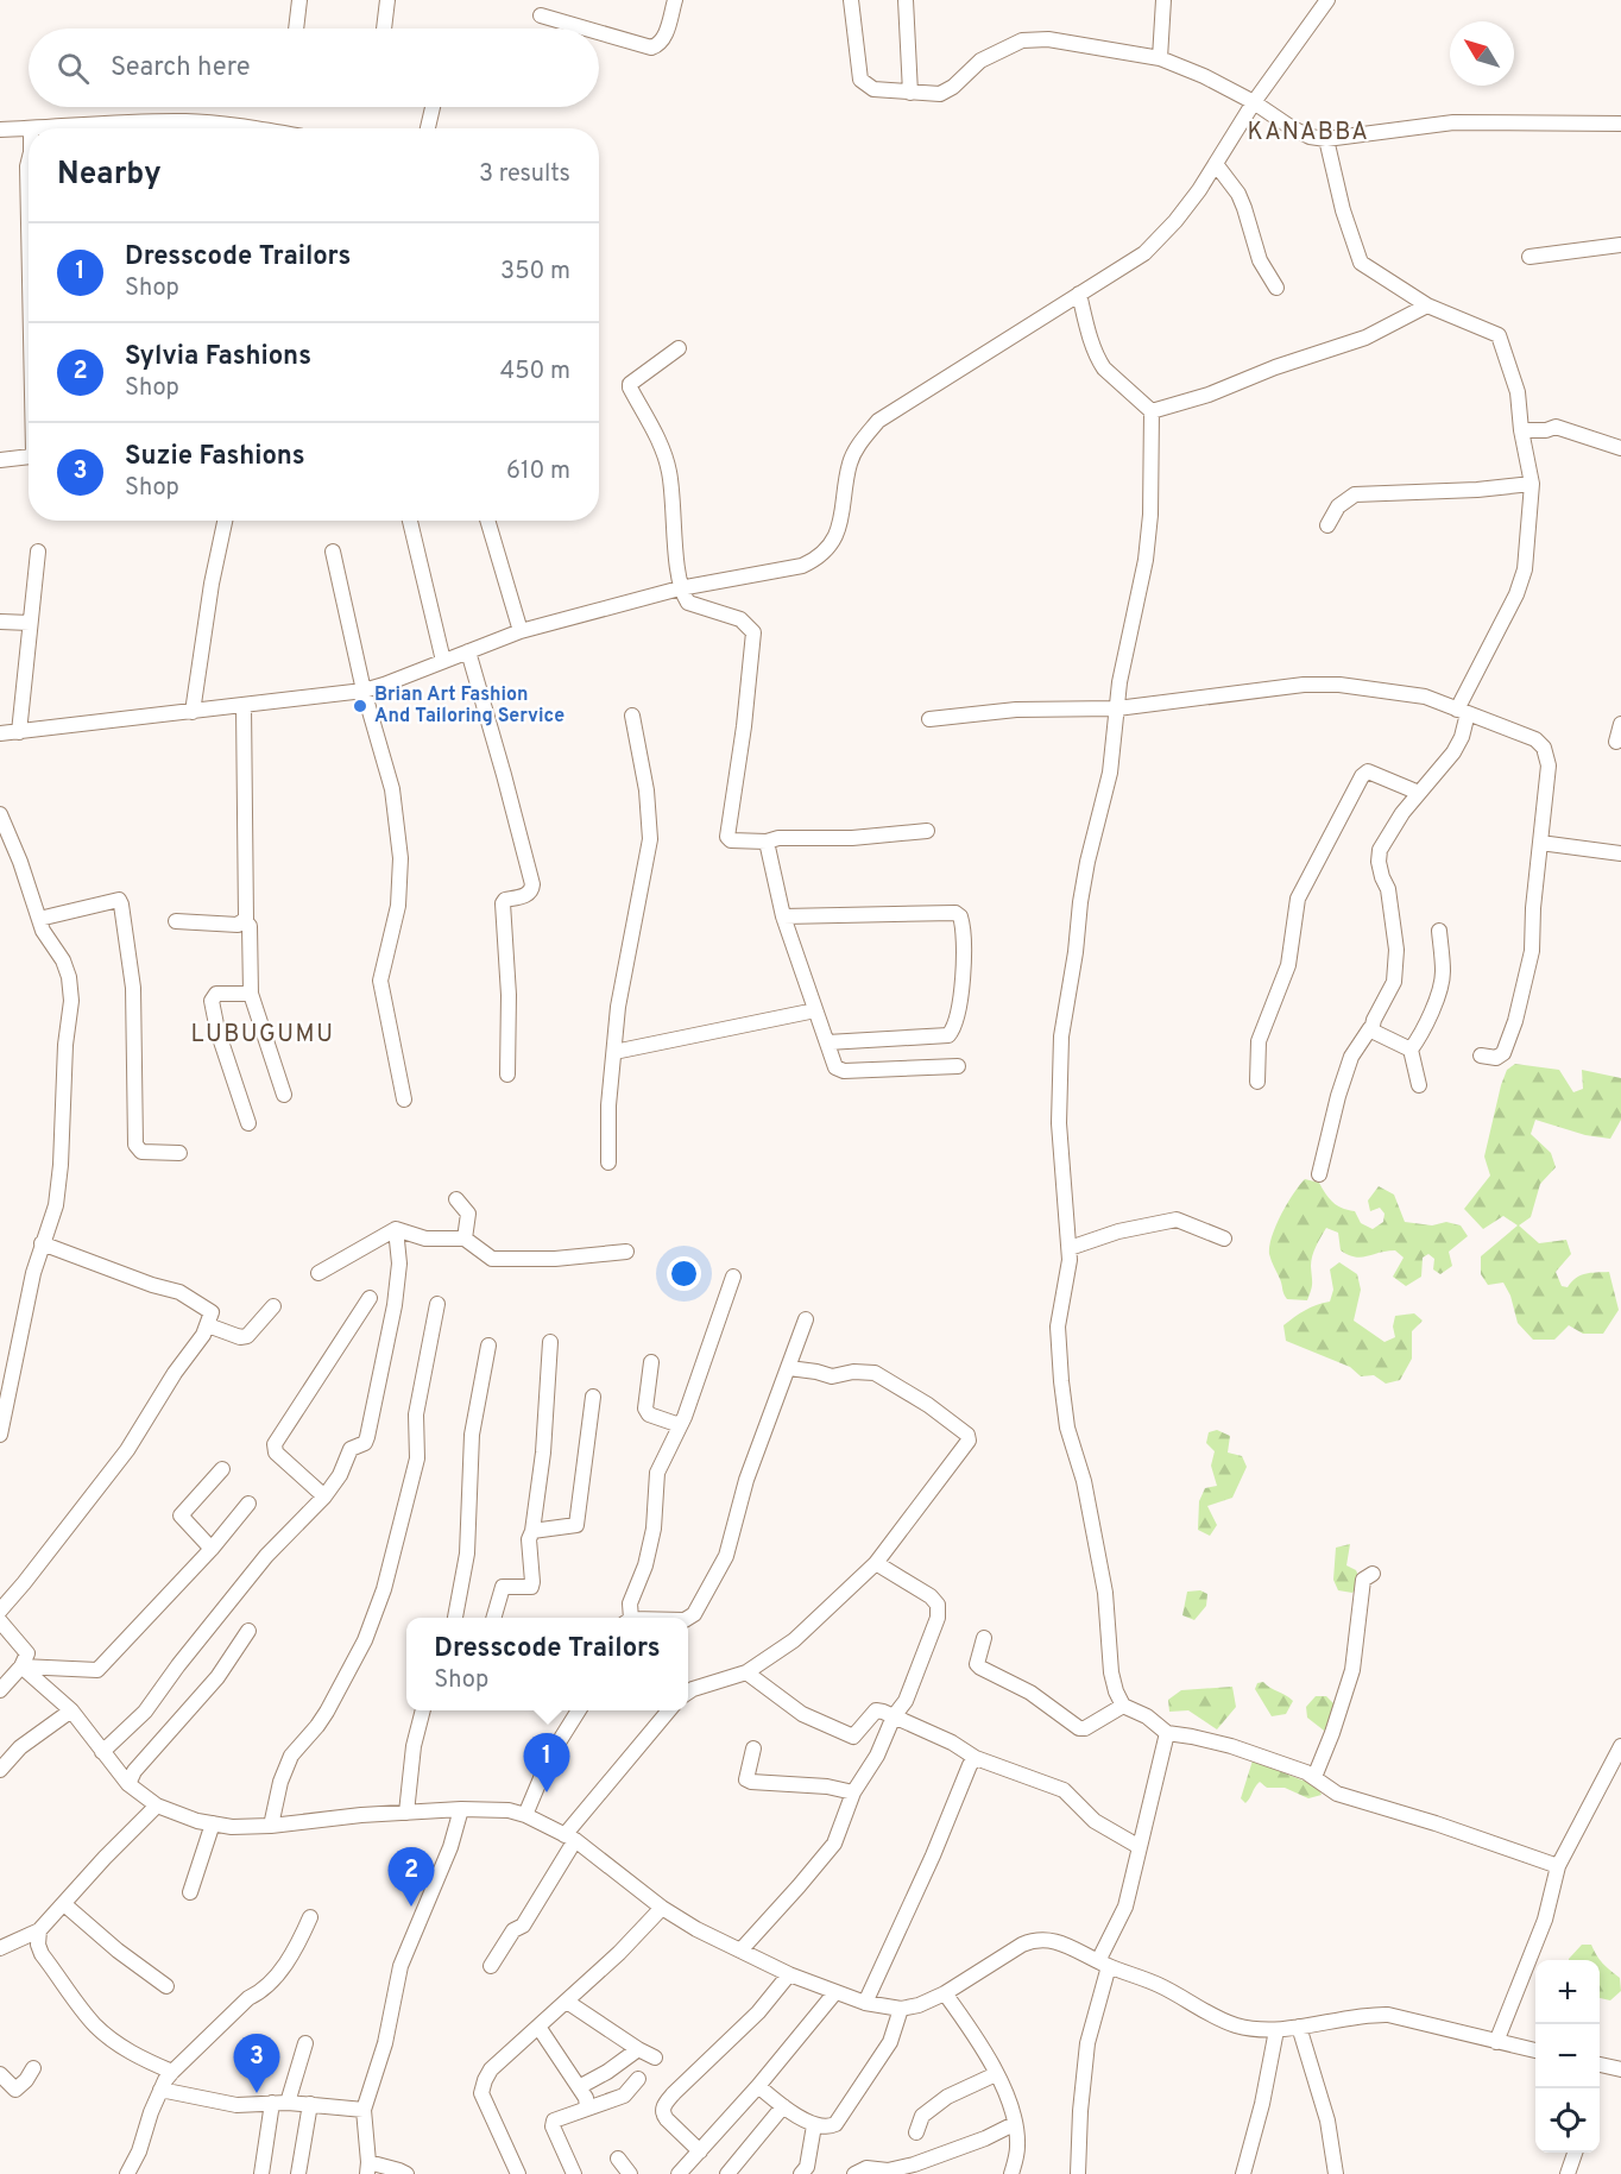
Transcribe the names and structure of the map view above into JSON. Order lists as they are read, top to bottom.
{
  "districts": ["KANABBA", "LUBUGUMU"],
  "places": ["Brian Art Fashion And Tailoring Service"],
  "north": "top left",
  "page": {
    "search": "Search here",
    "heading": ["Nearby", "3 results"],
    "list": [
      {
        "mark": "1",
        "name": "Dresscode Trailors",
        "note": "Shop",
        "value": "350 m"
      },
      {
        "mark": "2",
        "name": "Sylvia Fashions",
        "note": "Shop",
        "value": "450 m"
      },
      {
        "mark": "3",
        "name": "Suzie Fashions",
        "note": "Shop",
        "value": "610 m"
      }
    ],
    "popup": ["Dresscode Trailors", "Shop"],
    "pins": ["1", "2", "3"],
    "map_buttons": ["+", "−"]
  }
}
